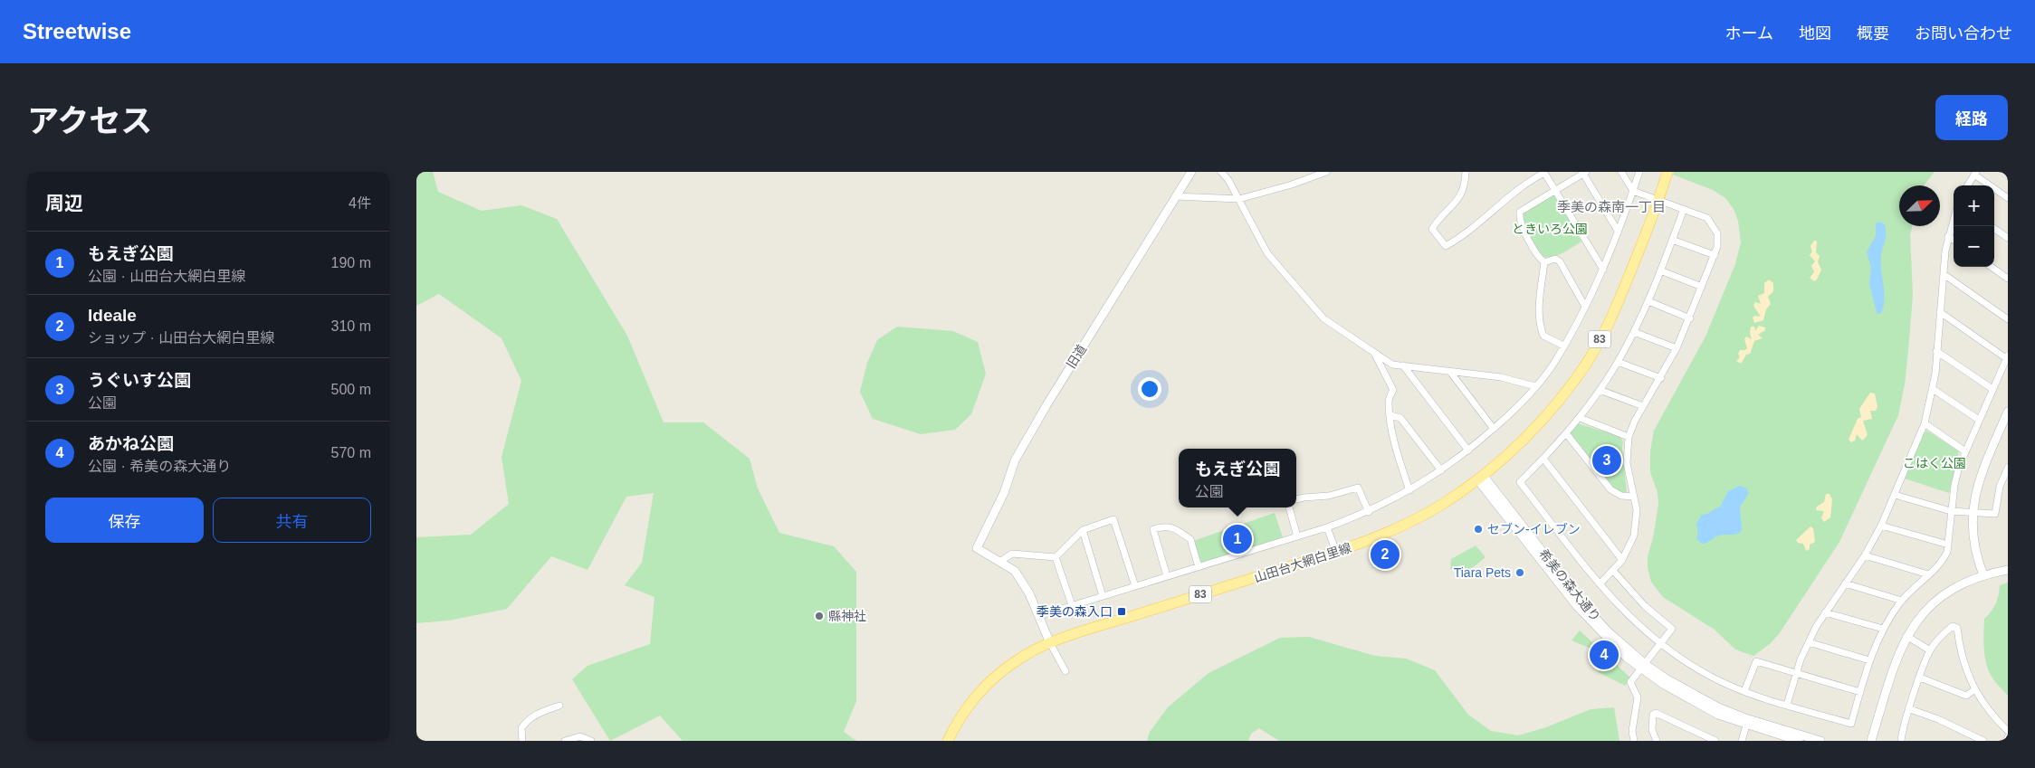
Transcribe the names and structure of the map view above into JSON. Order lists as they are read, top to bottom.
{
  "streets": {
    "main road": ["83", "山田台大網白里線"],
    "street": ["旧道", "希美の森大通り"]
  },
  "crossings": [
    ["山田台大網白里線", "希美の森大通り"]
  ],
  "districts": ["季美の森南一丁目"],
  "parks": ["ときいろ公園", "こはく公園"],
  "places": {
    "other": ["セブン-イレブン", "Tiara Pets", "縣神社"],
    "transit": ["季美の森入口"]
  },
  "north": "top right",
  "page": {
    "header": "Streetwise",
    "nav": [
      "ホーム",
      "地図",
      "概要",
      "お問い合わせ"
    ],
    "title": "アクセス",
    "buttons": [
      "経路",
      ["保存", "共有"]
    ],
    "heading": ["周辺", "4件"],
    "map_buttons": ["+", "−"],
    "list": [
      {
        "mark": "1",
        "name": "もえぎ公園",
        "note": "公園 · 山田台大網白里線",
        "value": "190 m"
      },
      {
        "mark": "2",
        "name": "Ideale",
        "note": "ショップ · 山田台大網白里線",
        "value": "310 m"
      },
      {
        "mark": "3",
        "name": "うぐいす公園",
        "note": "公園",
        "value": "500 m"
      },
      {
        "mark": "4",
        "name": "あかね公園",
        "note": "公園 · 希美の森大通り",
        "value": "570 m"
      }
    ],
    "pins": [
      "3",
      "1",
      "2",
      "4"
    ],
    "popup": ["もえぎ公園", "公園"]
  }
}
